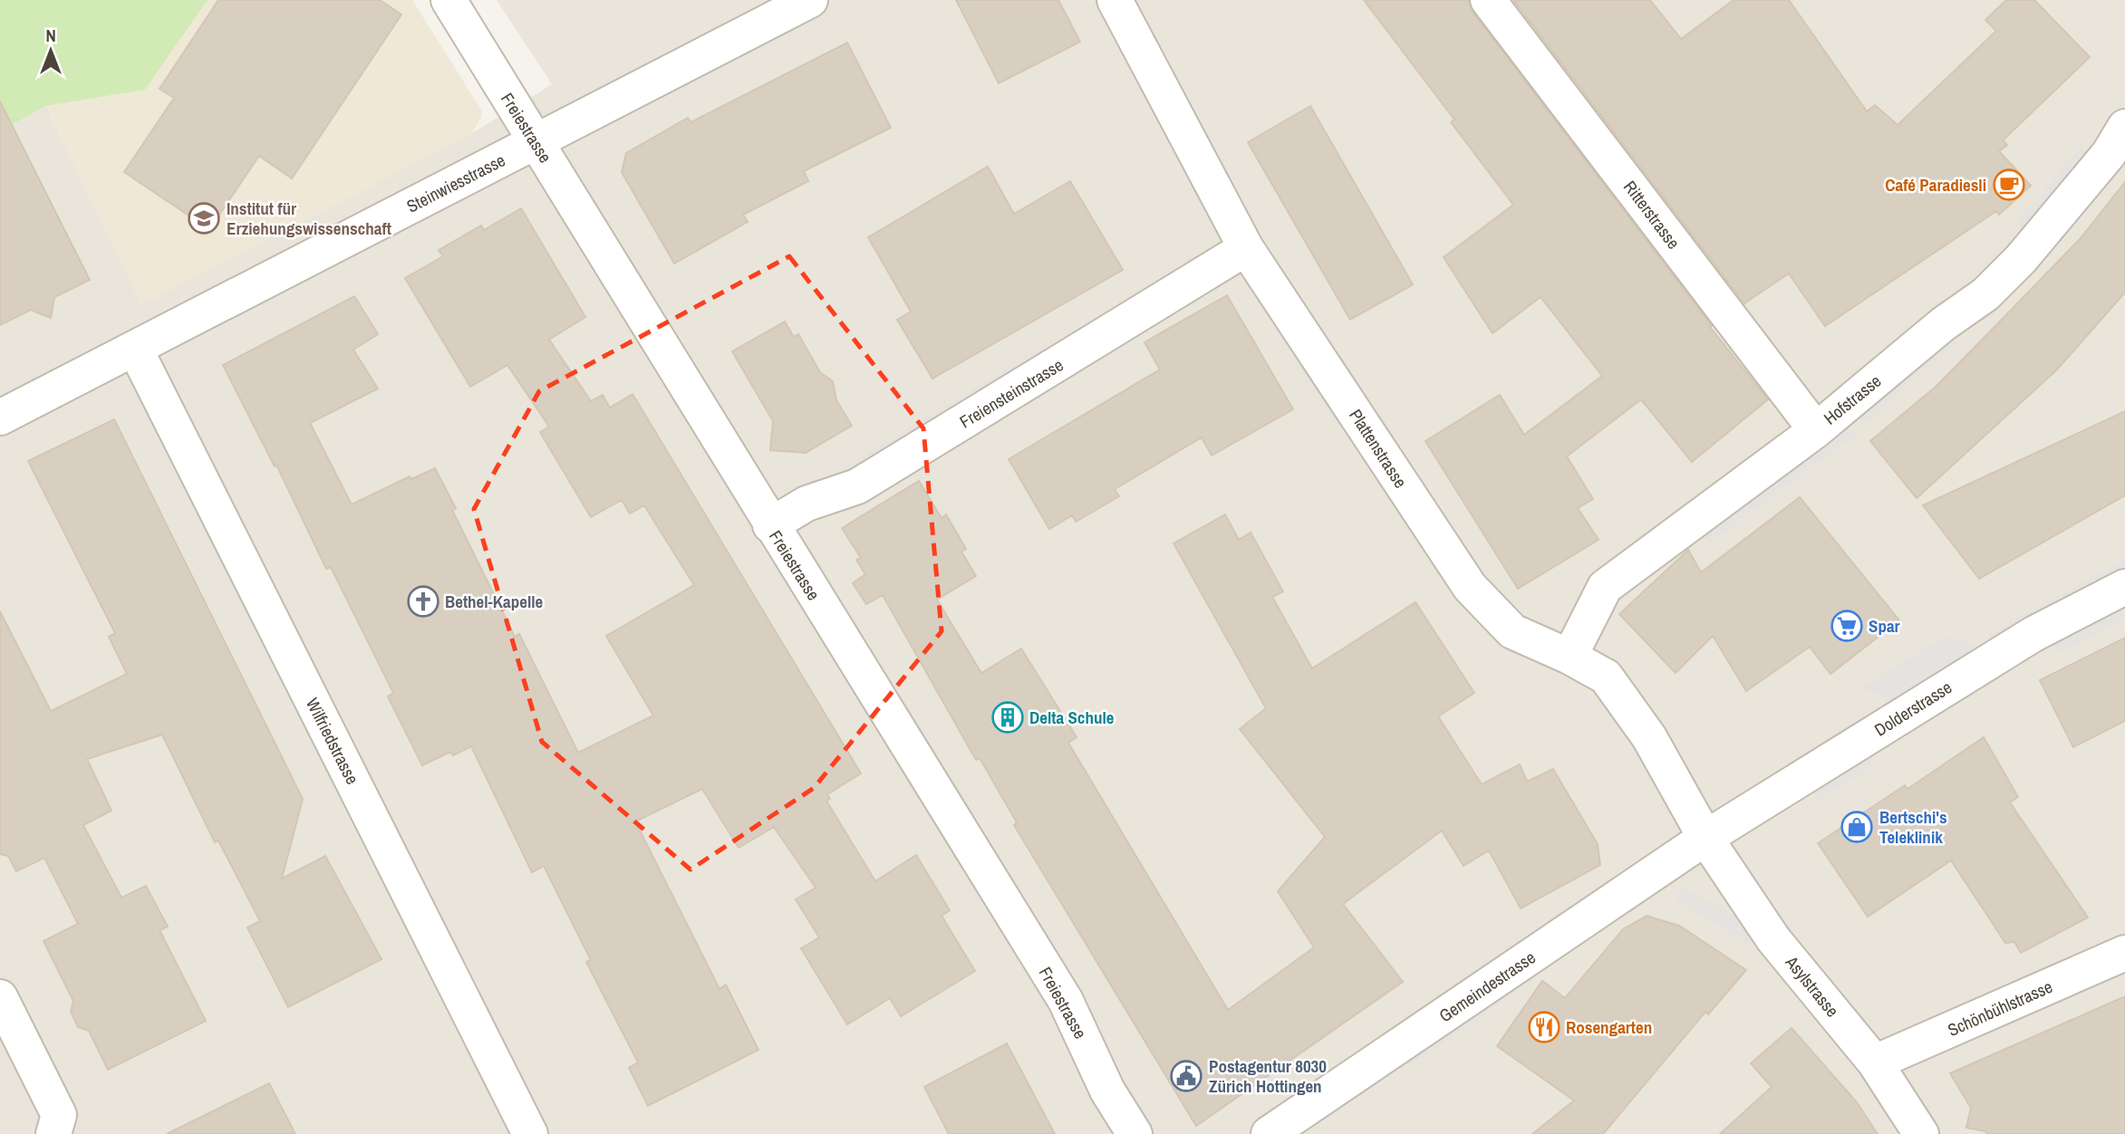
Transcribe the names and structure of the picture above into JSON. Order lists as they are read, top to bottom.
{
  "streets": {
    "street": [
      "Freiestrasse",
      "Steinwiesstrasse",
      "Ritterstrasse",
      "Freiensteinstrasse",
      "Hofstrasse",
      "Plattenstrasse",
      "Dolderstrasse",
      "Wilfriedstrasse",
      "Gemeindestrasse",
      "Asylstrasse",
      "Schönbühlstrasse"
    ]
  },
  "crossings": [
    ["Freiestrasse", "Steinwiesstrasse"],
    ["Freiestrasse", "Freiensteinstrasse"],
    ["Steinwiesstrasse", "Wilfriedstrasse"],
    ["Ritterstrasse", "Hofstrasse"],
    ["Freiensteinstrasse", "Plattenstrasse"],
    ["Hofstrasse", "Plattenstrasse"],
    ["Plattenstrasse", "Dolderstrasse"],
    ["Plattenstrasse", "Gemeindestrasse"],
    ["Plattenstrasse", "Asylstrasse"],
    ["Dolderstrasse", "Gemeindestrasse"],
    ["Dolderstrasse", "Asylstrasse"],
    ["Gemeindestrasse", "Asylstrasse"],
    ["Asylstrasse", "Schönbühlstrasse"]
  ],
  "places": {
    "cafe": ["Café Paradiesli"],
    "school or university": ["Institut für Erziehungswissenschaft"],
    "church": ["Bethel-Kapelle"],
    "supermarket": ["Spar"],
    "building": ["Delta Schule"],
    "shop": ["Bertschi's Teleklinik"],
    "restaurant": ["Rosengarten"],
    "public building": ["Postagentur 8030 Zürich Hottingen"]
  },
  "north": "top"
}
